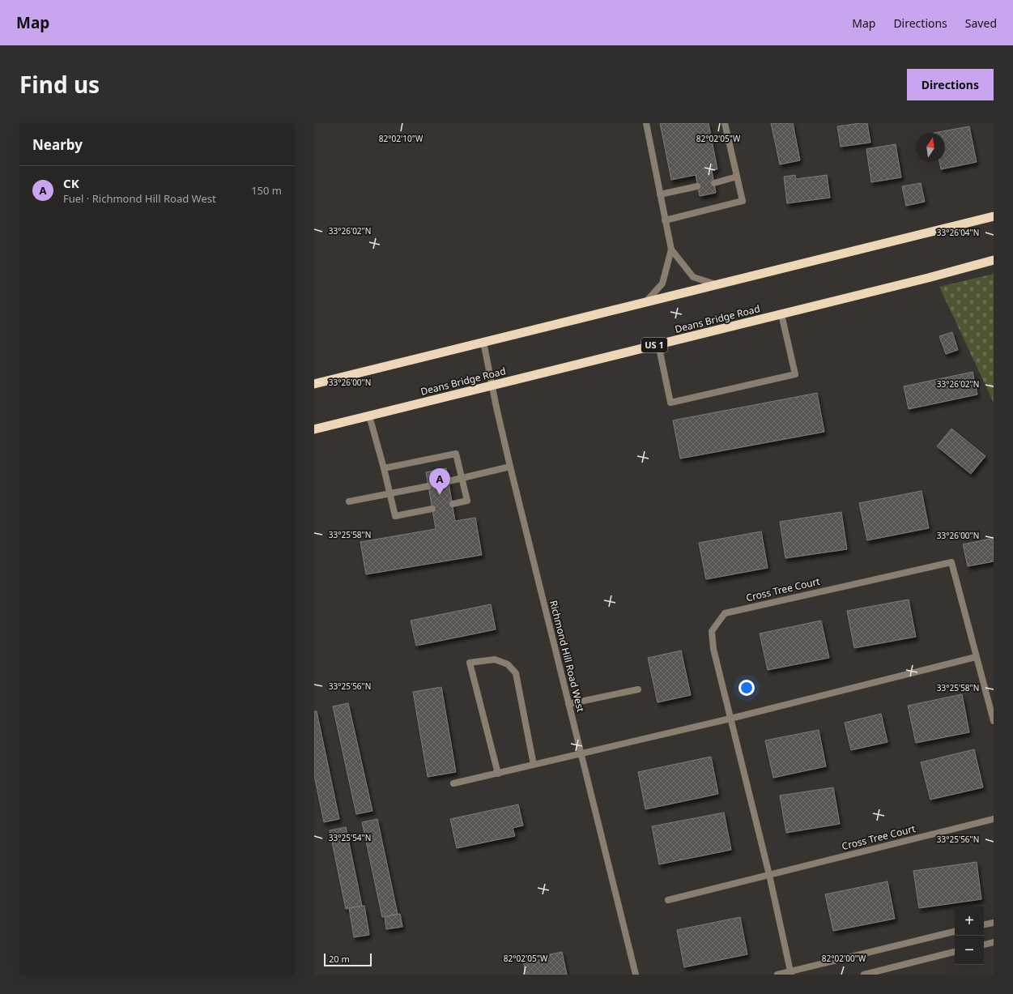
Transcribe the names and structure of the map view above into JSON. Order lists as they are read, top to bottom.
{
  "streets": {
    "highway": ["Deans Bridge Road", "US 1"],
    "street": ["Cross Tree Court", "Richmond Hill Road West"]
  },
  "crossings": [
    ["Deans Bridge Road", "Richmond Hill Road West"]
  ],
  "scale_bar": "20 m",
  "north": "top",
  "page": {
    "header": "Map",
    "nav": ["Map", "Directions", "Saved"],
    "title": "Find us",
    "buttons": "Directions",
    "heading": "Nearby",
    "list": [
      {
        "mark": "A",
        "name": "CK",
        "note": "Fuel · Richmond Hill Road West",
        "value": "150 m"
      }
    ],
    "pins": "A",
    "map_buttons": ["+", "−"],
    "scale": "20 m"
  },
  "coordinates": [
    "82°02'10\"W",
    "82°02'05\"W",
    "33°26'02\"N",
    "33°26'04\"N",
    "33°26'00\"N",
    "33°25'58\"N",
    "33°25'56\"N",
    "33°25'54\"N",
    "82°02'00\"W"
  ]
}
